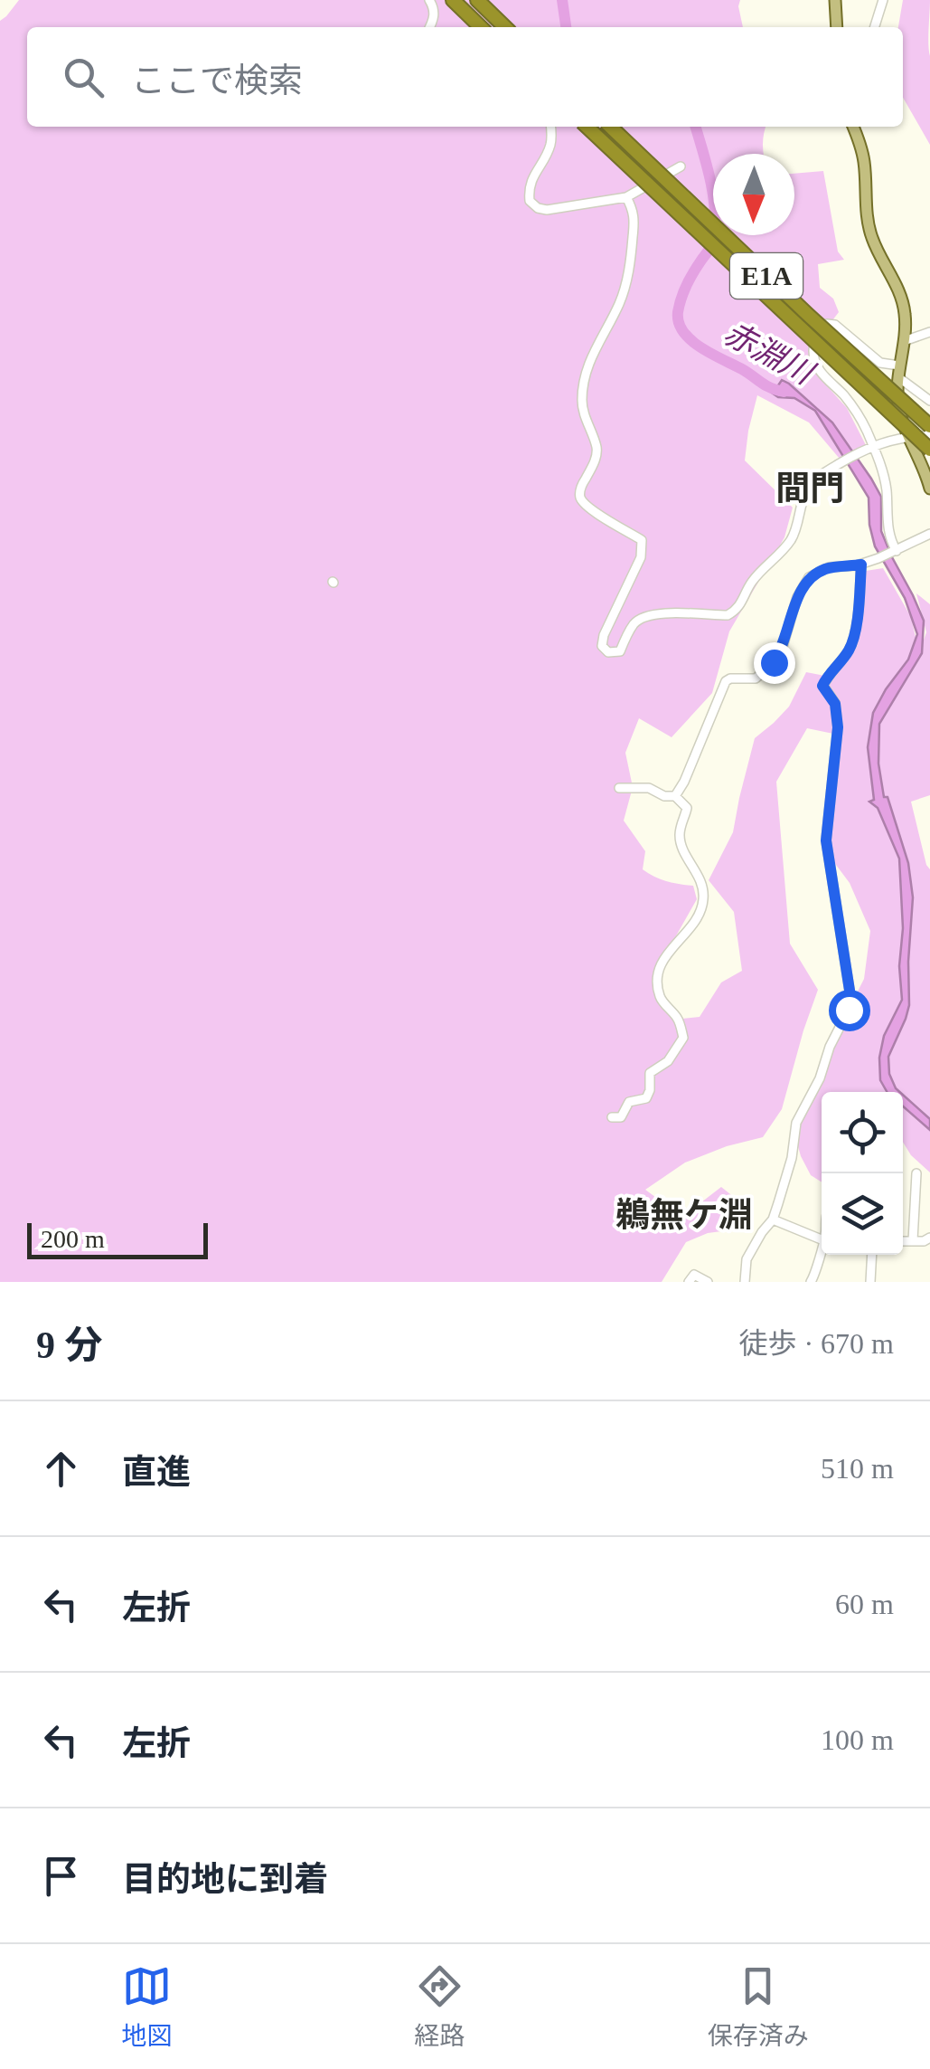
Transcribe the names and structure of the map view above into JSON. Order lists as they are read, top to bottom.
{
  "streets": {
    "highway": ["E1A"]
  },
  "districts": ["間門", "鵜無ケ淵"],
  "water": ["赤淵川"],
  "scale_bar": "200 m",
  "north": "bottom",
  "page": {
    "search": "ここで検索",
    "scale": "200 m",
    "heading": ["9 分", "徒歩 · 670 m"],
    "list": [
      ["直進", "510 m"],
      ["左折", "60 m"],
      ["左折", "100 m"],
      "目的地に到着"
    ],
    "nav": ["地図", "経路", "保存済み"]
  }
}
